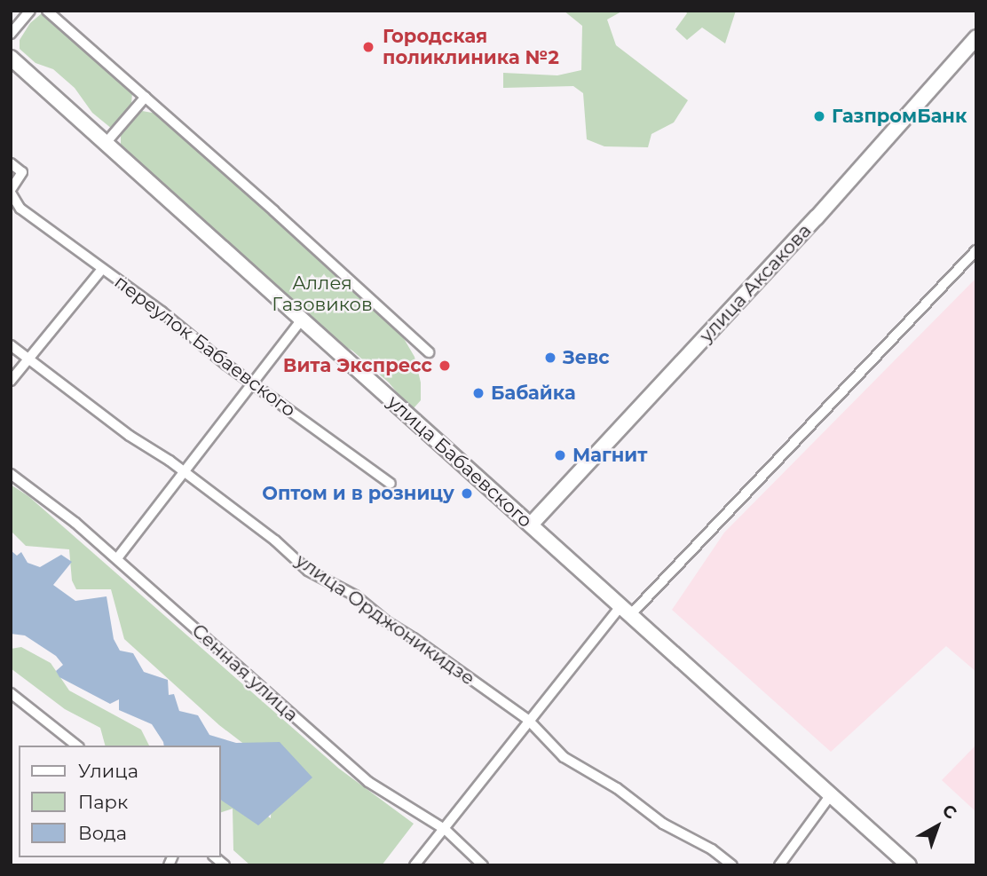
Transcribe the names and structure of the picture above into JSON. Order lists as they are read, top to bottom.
{
  "streets": {
    "main road": ["улица Аксакова", "улица Бабаевского"],
    "street": ["переулок Бабаевского", "улица Орджоникидзе", "Сенная улица"]
  },
  "crossings": [
    ["улица Аксакова", "улица Бабаевского"]
  ],
  "parks": ["Аллея Газовиков"],
  "places": [
    "Городская поликлиника №2",
    "ГазпромБанк",
    "Зевс",
    "Вита Экспресс",
    "Бабайка",
    "Магнит",
    "Оптом и в розницу"
  ],
  "legend": ["Улица", "Парк", "Вода"],
  "north": "top right"
}
